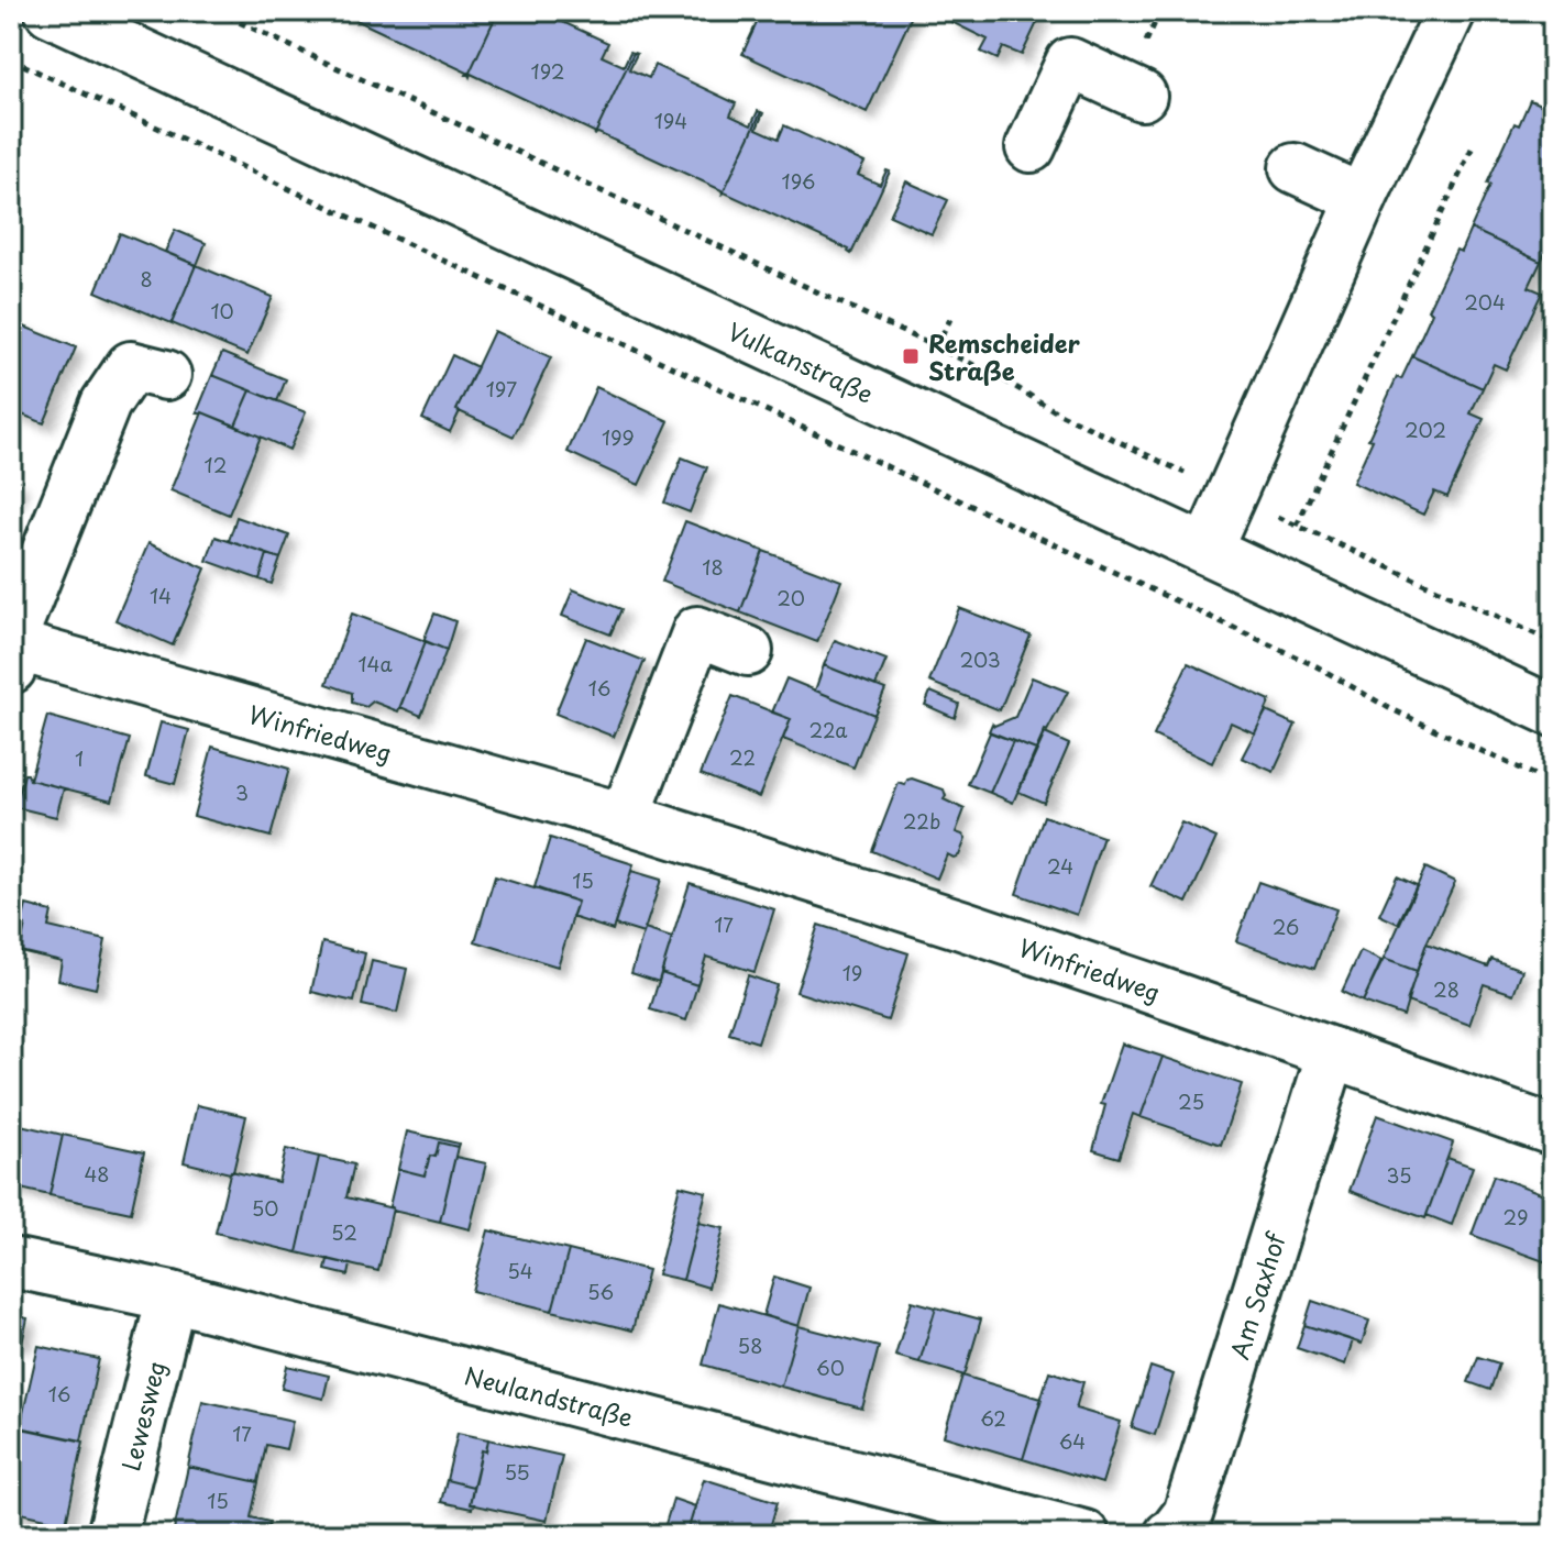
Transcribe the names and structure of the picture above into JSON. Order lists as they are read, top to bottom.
{
  "streets": {
    "street": [
      "Vulkanstraße",
      "Winfriedweg",
      "Am Saxhof",
      "Neulandstraße",
      "Lewesweg"
    ]
  },
  "crossings": [
    ["Winfriedweg", "Am Saxhof"],
    ["Neulandstraße", "Lewesweg"]
  ],
  "places": {
    "transit": ["Remscheider Straße"]
  },
  "house_numbers": [
    "192",
    "194",
    "196",
    "8",
    "204",
    "10",
    "197",
    "202",
    "199",
    "12",
    "18",
    "14",
    "20",
    "203",
    "14a",
    "16",
    "22a",
    "22",
    "1",
    "3",
    "22b",
    "24",
    "15",
    "17",
    "26",
    "19",
    "28",
    "25",
    "48",
    "35",
    "50",
    "29",
    "52",
    "54",
    "56",
    "58",
    "60",
    "16",
    "62",
    "17",
    "64",
    "55",
    "15"
  ]
}
